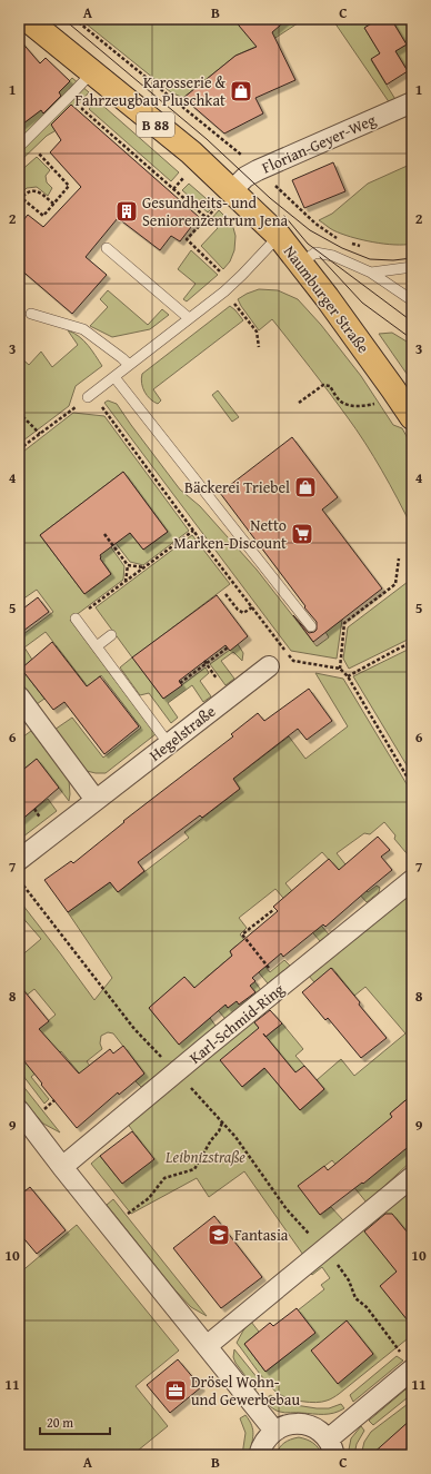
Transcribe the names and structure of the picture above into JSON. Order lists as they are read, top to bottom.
{
  "streets": {
    "main road": ["B 88", "Naumburger Straße"],
    "street": ["Florian-Geyer-Weg", "Hegelstraße", "Karl-Schmid-Ring"]
  },
  "crossings": [
    ["Florian-Geyer-Weg", "Naumburger Straße"]
  ],
  "parks": ["Leibnizstraße"],
  "places": {
    "shop": ["Karosserie & Fahrzeugbau Pluschkat", "Bäckerei Triebel"],
    "building": ["Gesundheits- und Seniorenzentrum Jena"],
    "supermarket": ["Netto Marken-Discount"],
    "school or university": ["Fantasia"],
    "office": ["Drösel Wohn- und Gewerbebau"]
  },
  "scale_bar": "20 m",
  "grid": {
    "columns": ["A", "B", "C"],
    "rows": [
      "1",
      "2",
      "3",
      "4",
      "5",
      "6",
      "7",
      "8",
      "9",
      "10",
      "11"
    ]
  }
}
